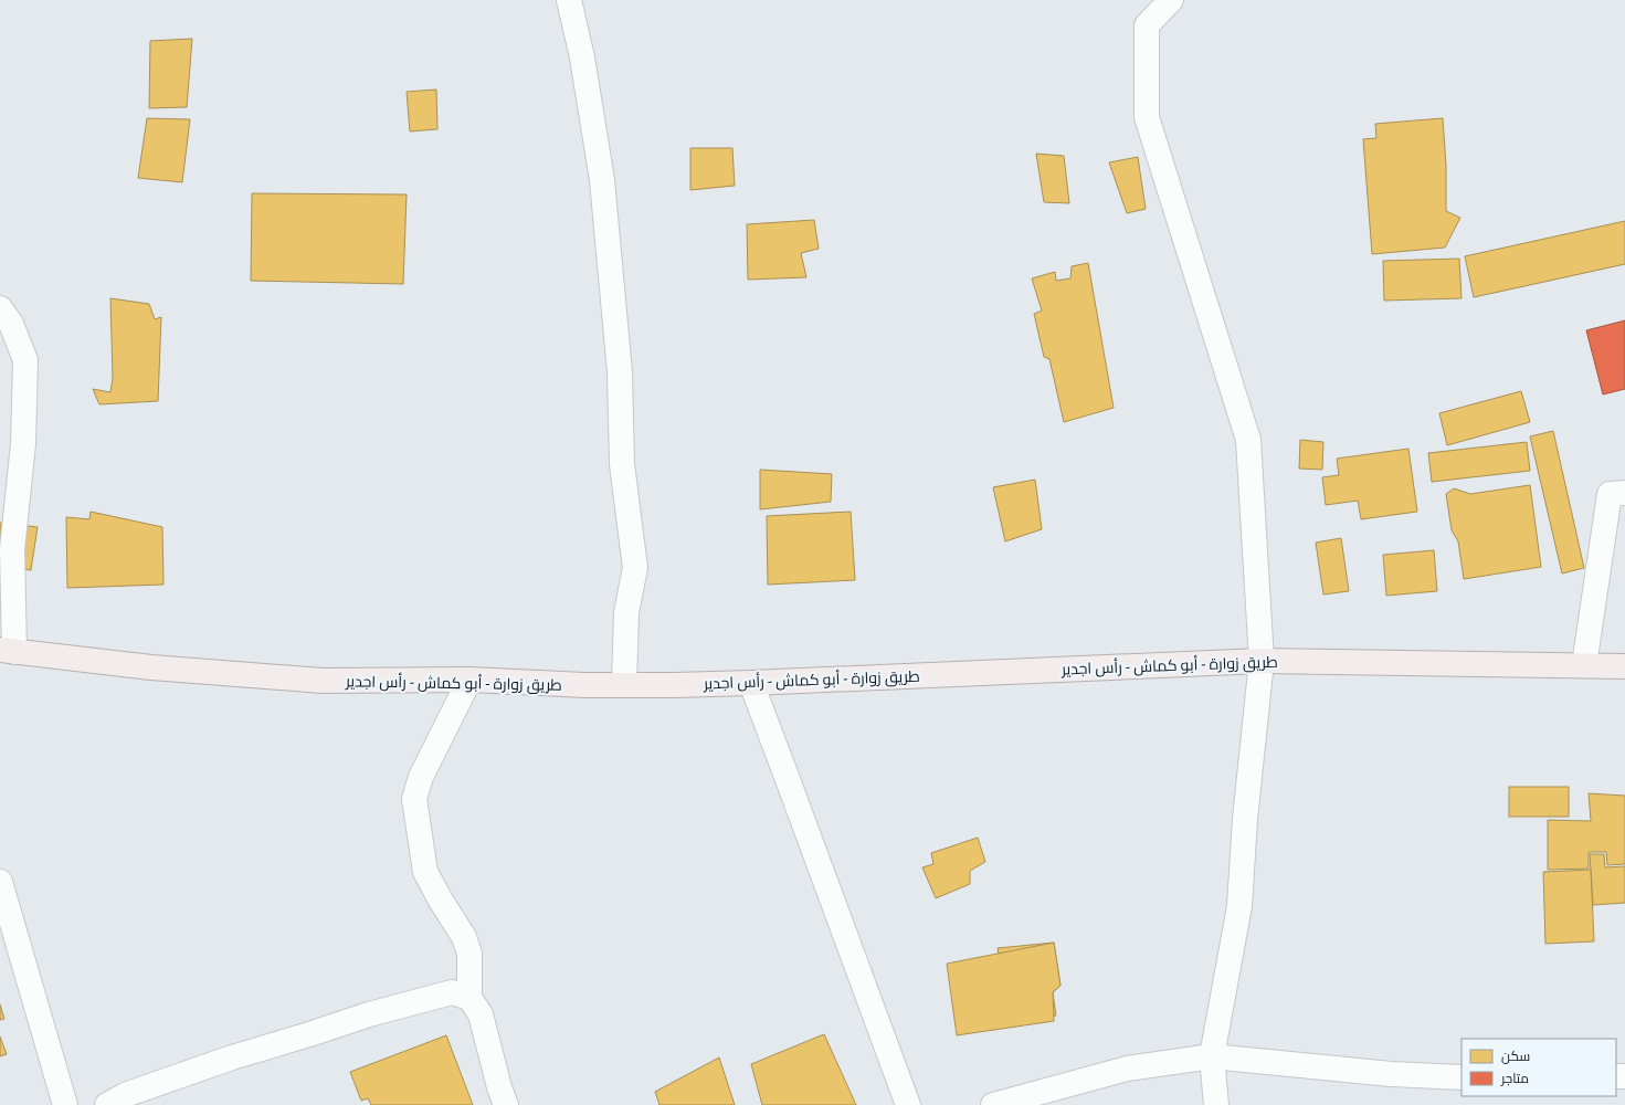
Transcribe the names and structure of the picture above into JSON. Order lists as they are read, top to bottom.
{
  "streets": {
    "main road": ["طريق زوارة - أبو كماش - رأس اجدير"]
  },
  "legend": ["سكن", "متاجر"]
}
